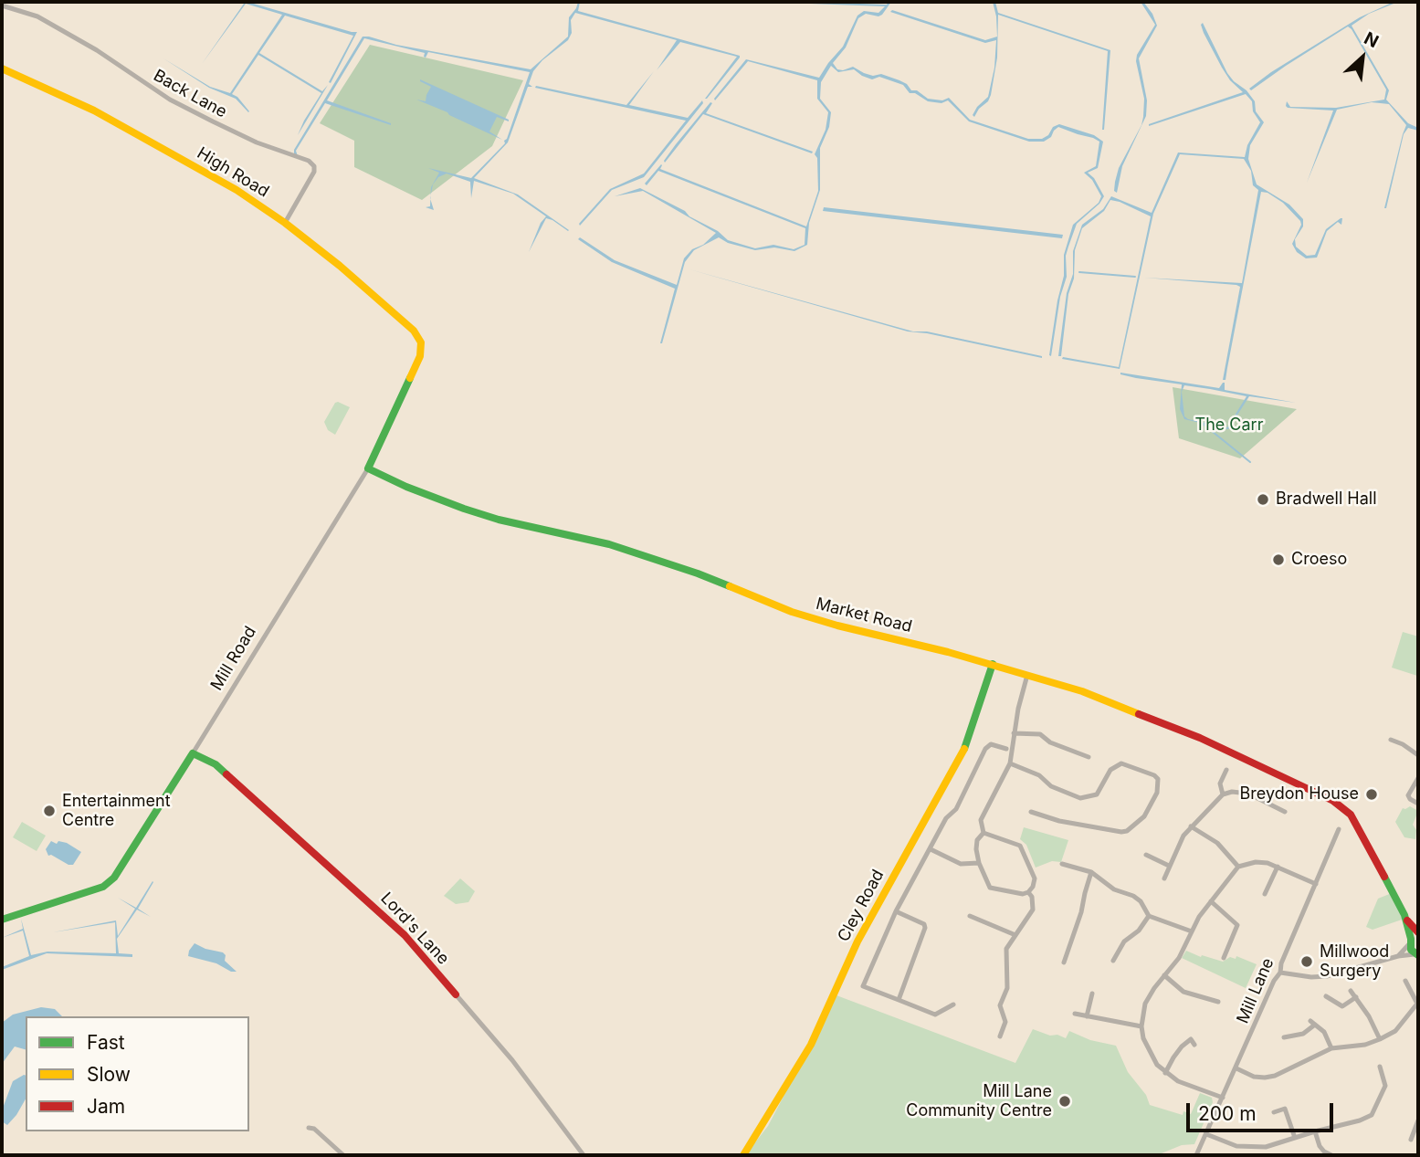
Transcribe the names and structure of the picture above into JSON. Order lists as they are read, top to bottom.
{
  "streets": {
    "street": [
      "Back Lane",
      "High Road",
      "Market Road",
      "Mill Road",
      "Cley Road",
      "Lord's Lane",
      "Mill Lane"
    ]
  },
  "crossings": [
    ["Back Lane", "High Road"],
    ["High Road", "Mill Road"],
    ["Market Road", "Mill Road"],
    ["Market Road", "Cley Road"],
    ["Mill Road", "Lord's Lane"]
  ],
  "parks": ["The Carr"],
  "places": [
    "Bradwell Hall",
    "Croeso",
    "Breydon House",
    "Entertainment Centre",
    "Millwood Surgery",
    "Mill Lane Community Centre"
  ],
  "legend": ["Fast", "Slow", "Jam"],
  "scale_bar": "200 m",
  "north": "top right"
}
